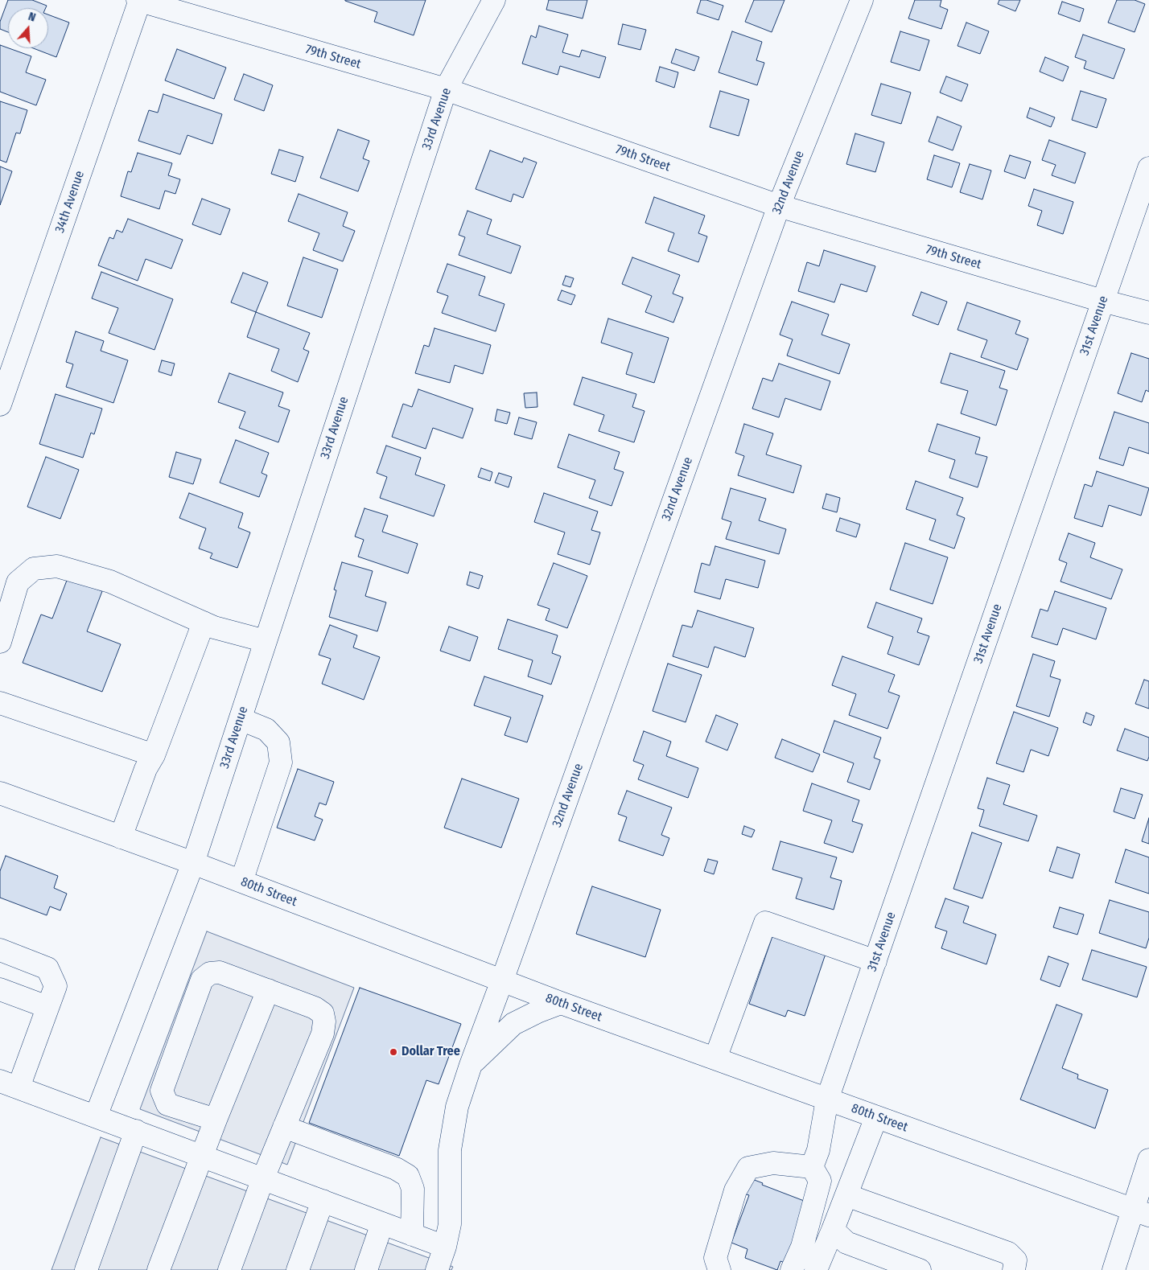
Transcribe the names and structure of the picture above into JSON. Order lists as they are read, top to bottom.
{
  "streets": {
    "street": [
      "79th Street",
      "33rd Avenue",
      "32nd Avenue",
      "34th Avenue",
      "31st Avenue",
      "80th Street"
    ]
  },
  "crossings": [
    ["79th Street", "33rd Avenue"],
    ["79th Street", "32nd Avenue"],
    ["79th Street", "34th Avenue"],
    ["79th Street", "31st Avenue"],
    ["33rd Avenue", "80th Street"],
    ["32nd Avenue", "80th Street"],
    ["31st Avenue", "80th Street"]
  ],
  "places": ["Dollar Tree"],
  "north": "top"
}
